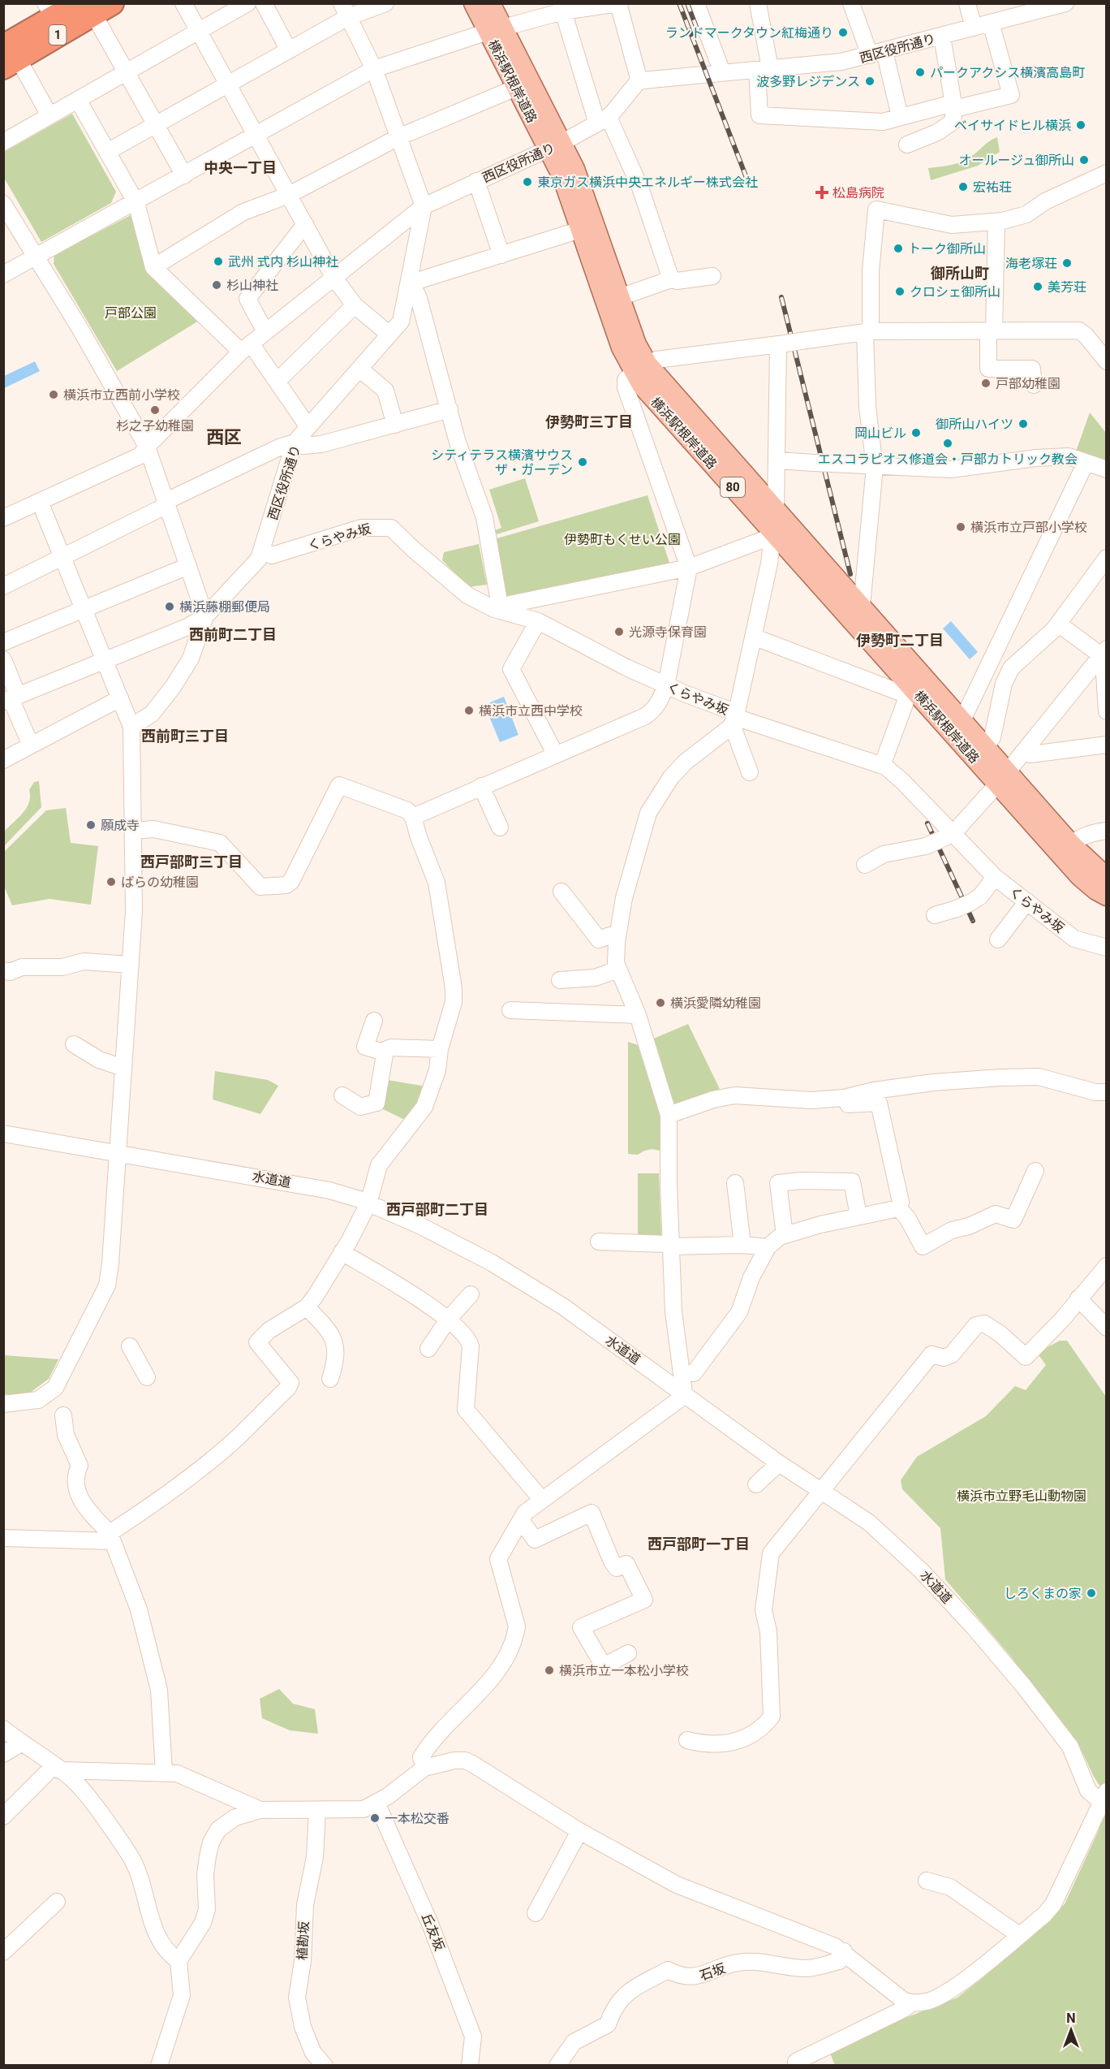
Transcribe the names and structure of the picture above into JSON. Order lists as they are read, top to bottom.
{
  "streets": {
    "highway": ["1"],
    "main road": ["横浜駅根岸道路", "80"],
    "street": [
      "西区役所通り",
      "くらやみ坂",
      "水道道",
      "丘友坂",
      "植勘坂",
      "石坂"
    ]
  },
  "crossings": [
    ["西区役所通り", "横浜駅根岸道路"],
    ["西区役所通り", "くらやみ坂"]
  ],
  "districts": [
    "中央一丁目",
    "御所山町",
    "伊勢町三丁目",
    "西区",
    "西前町二丁目",
    "伊勢町二丁目",
    "西前町三丁目",
    "西戸部町三丁目",
    "西戸部町二丁目",
    "西戸部町一丁目"
  ],
  "parks": ["戸部公園", "伊勢町もくせい公園", "横浜市立野毛山動物園"],
  "places": {
    "other": [
      "ランドマークタウン紅梅通り",
      "パークアクシス横濱高島町",
      "波多野レジデンス",
      "ベイサイドヒル横浜",
      "オールージュ御所山",
      "東京ガス横浜中央エネルギー株式会社",
      "宏祐荘",
      "トーク御所山",
      "武州 式内 杉山神社",
      "海老塚荘",
      "杉山神社",
      "美芳荘",
      "クロシェ御所山",
      "戸部幼稚園",
      "横浜市立西前小学校",
      "杉之子幼稚園",
      "御所山ハイツ",
      "岡山ビル",
      "エスコラピオス修道会・戸部カトリック教会",
      "シティテラス横濱サウス ザ・ガーデン",
      "横浜市立戸部小学校",
      "横浜藤棚郵便局",
      "光源寺保育園",
      "横浜市立西中学校",
      "願成寺",
      "ばらの幼稚園",
      "横浜愛隣幼稚園",
      "しろくまの家",
      "横浜市立一本松小学校",
      "一本松交番"
    ],
    "health": ["松島病院"]
  },
  "north": "top"
}
